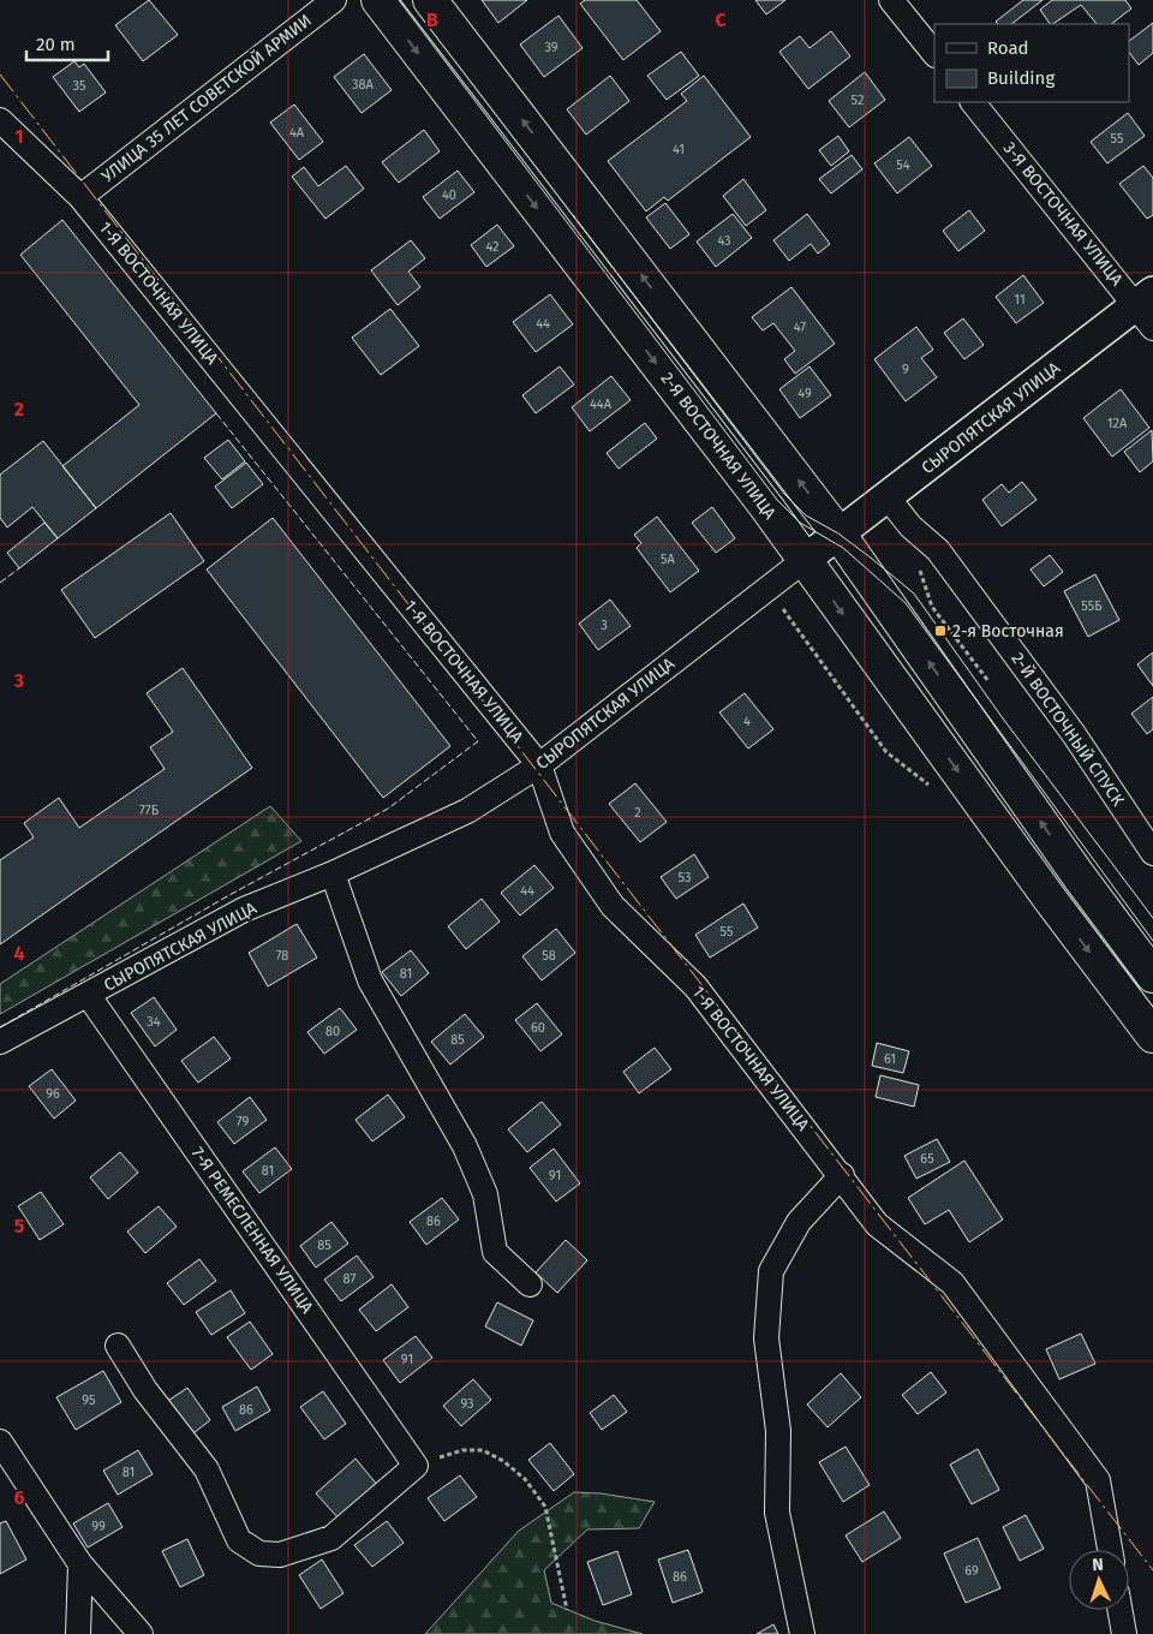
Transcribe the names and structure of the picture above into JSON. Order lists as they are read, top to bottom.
{
  "streets": {
    "main road": ["2-Я ВОСТОЧНАЯ УЛИЦА"],
    "street": [
      "УЛИЦА 35 ЛЕТ СОВЕТСКОЙ АРМИИ",
      "3-Я ВОСТОЧНАЯ УЛИЦА",
      "1-Я ВОСТОЧНАЯ УЛИЦА",
      "СЫРОПЯТСКАЯ УЛИЦА",
      "2-Й ВОСТОЧНЫЙ СПУСК",
      "7-Я РЕМЕСЛЕННАЯ УЛИЦА"
    ]
  },
  "crossings": [
    ["УЛИЦА 35 ЛЕТ СОВЕТСКОЙ АРМИИ", "1-Я ВОСТОЧНАЯ УЛИЦА"],
    ["3-Я ВОСТОЧНАЯ УЛИЦА", "СЫРОПЯТСКАЯ УЛИЦА"],
    ["1-Я ВОСТОЧНАЯ УЛИЦА", "СЫРОПЯТСКАЯ УЛИЦА"],
    ["СЫРОПЯТСКАЯ УЛИЦА", "2-Я ВОСТОЧНАЯ УЛИЦА"],
    ["СЫРОПЯТСКАЯ УЛИЦА", "2-Й ВОСТОЧНЫЙ СПУСК"],
    ["СЫРОПЯТСКАЯ УЛИЦА", "7-Я РЕМЕСЛЕННАЯ УЛИЦА"]
  ],
  "places": {
    "transit": ["2-я Восточная"]
  },
  "house_numbers": [
    "39",
    "38А",
    "35",
    "52",
    "4А",
    "55",
    "41",
    "54",
    "40",
    "43",
    "42",
    "11",
    "44",
    "47",
    "9",
    "49",
    "44А",
    "12А",
    "5А",
    "55Б",
    "3",
    "4",
    "77Б",
    "2",
    "53",
    "44",
    "55",
    "78",
    "58",
    "81",
    "34",
    "60",
    "80",
    "85",
    "61",
    "96",
    "79",
    "65",
    "81",
    "91",
    "86",
    "85",
    "87",
    "91",
    "95",
    "93",
    "86",
    "81",
    "99",
    "69",
    "86"
  ],
  "legend": ["Road", "Building"],
  "scale_bar": "20 m",
  "north": "top",
  "grid": {
    "columns": ["B", "C"],
    "rows": [
      "1",
      "2",
      "3",
      "4",
      "5",
      "6"
    ]
  }
}
